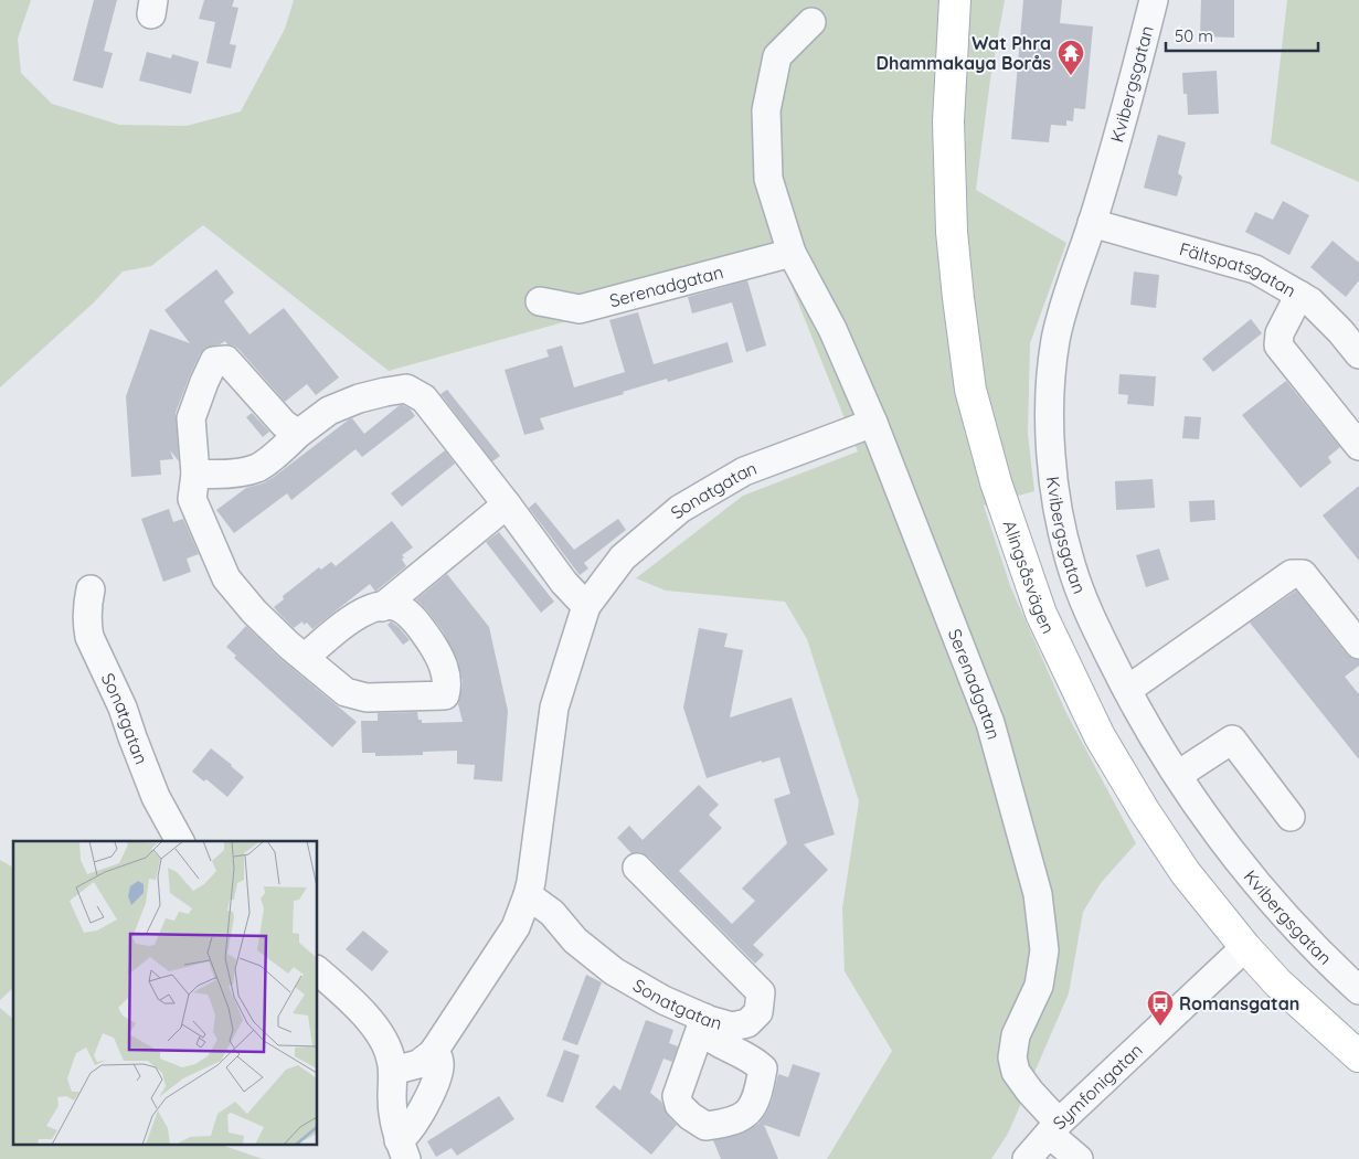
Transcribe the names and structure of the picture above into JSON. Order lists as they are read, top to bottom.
{
  "streets": {
    "main road": ["Alingsåsvägen"],
    "street": [
      "Kvibergsgatan",
      "Fältspatsgatan",
      "Serenadgatan",
      "Sonatgatan",
      "Symfonigatan"
    ]
  },
  "crossings": [
    ["Kvibergsgatan", "Fältspatsgatan"],
    ["Serenadgatan", "Sonatgatan"],
    ["Serenadgatan", "Symfonigatan"],
    ["Alingsåsvägen", "Symfonigatan"]
  ],
  "places": {
    "temple": ["Wat Phra Dhammakaya Borås"],
    "bus stop": ["Romansgatan"]
  },
  "scale_bar": "50 m"
}
